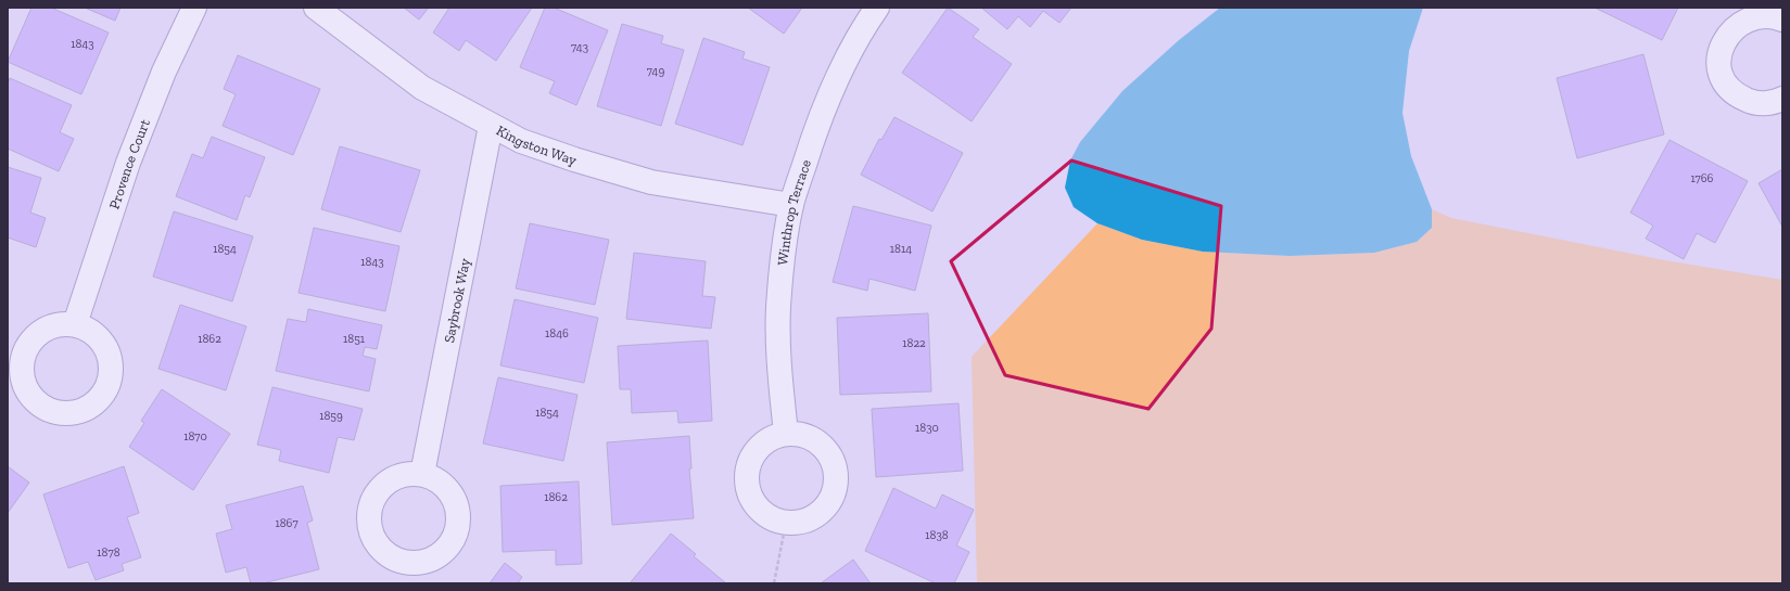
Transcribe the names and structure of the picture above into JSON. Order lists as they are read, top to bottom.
{
  "streets": {
    "street": [
      "Kingston Way",
      "Provence Court",
      "Winthrop Terrace",
      "Saybrook Way"
    ]
  },
  "crossings": [
    ["Kingston Way", "Winthrop Terrace"],
    ["Kingston Way", "Saybrook Way"]
  ],
  "house_numbers": [
    "1843",
    "743",
    "749",
    "1766",
    "1854",
    "1814",
    "1843",
    "1846",
    "1862",
    "1851",
    "1822",
    "1854",
    "1859",
    "1830",
    "1870",
    "1862",
    "1867",
    "1838",
    "1878"
  ]
}
